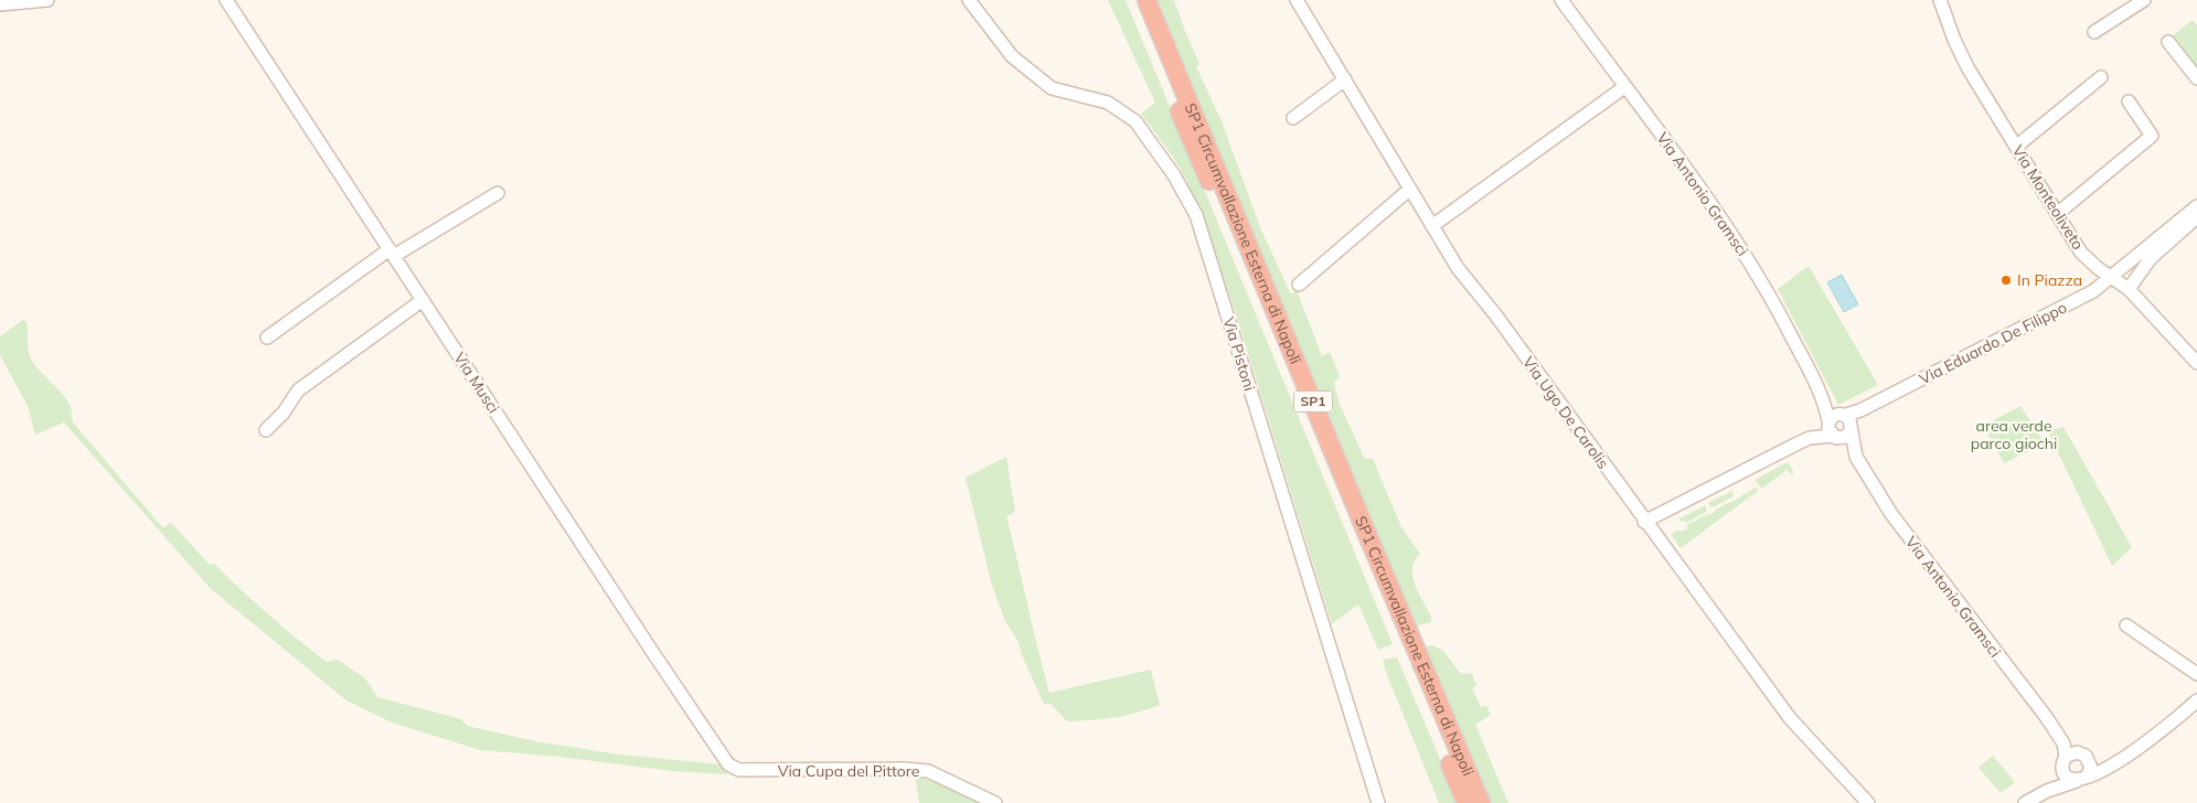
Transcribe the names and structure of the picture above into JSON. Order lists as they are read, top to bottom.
{
  "streets": {
    "highway": ["SP1 Circumvallazione Esterna di Napoli", "SP1"],
    "street": [
      "Via Antonio Gramsci",
      "Via Monteoliveto",
      "Via Eduardo De Filippo",
      "Via Pistoni",
      "Via Musci",
      "Via Ugo De Carolis",
      "Via Cupa del Pittore"
    ]
  },
  "crossings": [
    ["Via Antonio Gramsci", "Via Eduardo De Filippo"],
    ["Via Monteoliveto", "Via Eduardo De Filippo"],
    ["Via Musci", "Via Cupa del Pittore"]
  ],
  "parks": ["area verde parco giochi"],
  "places": ["In Piazza"]
}
